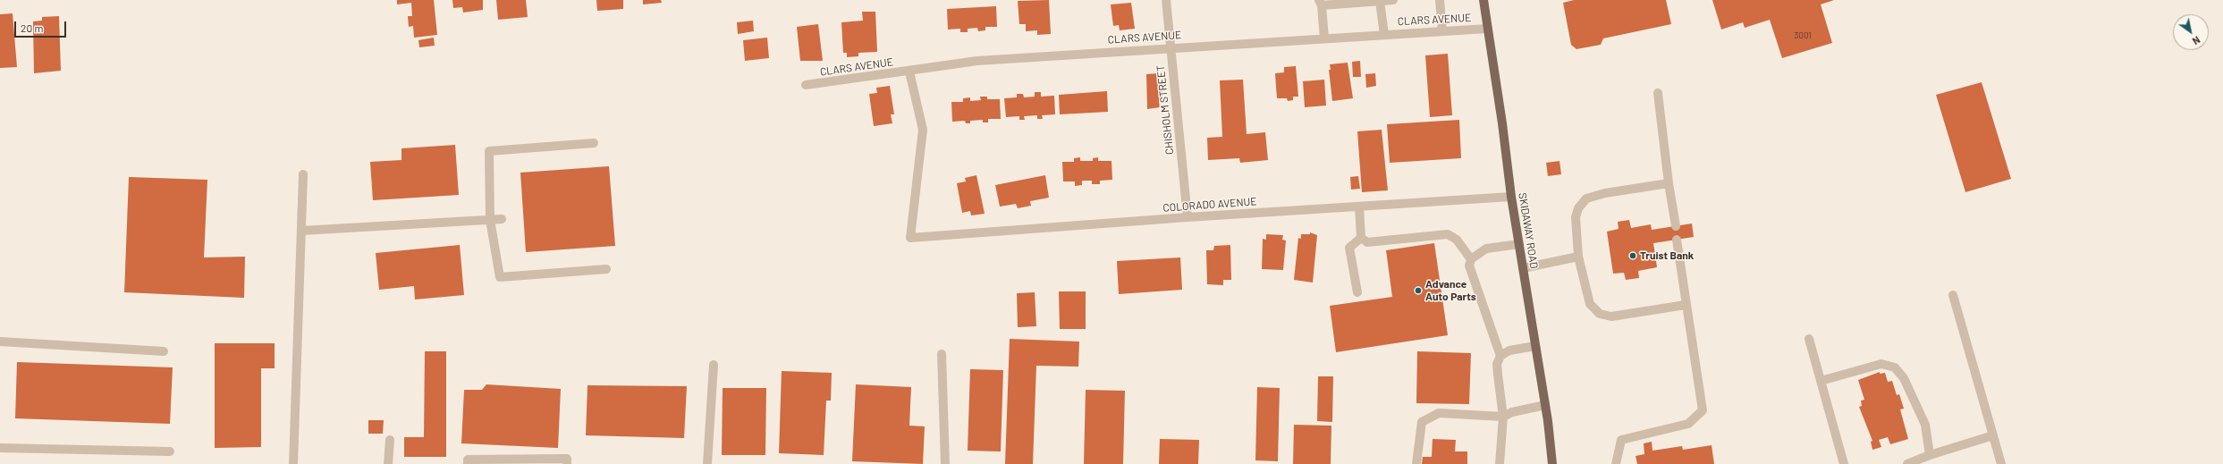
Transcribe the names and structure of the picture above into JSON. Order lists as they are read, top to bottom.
{
  "streets": {
    "main road": ["SKIDAWAY ROAD"],
    "street": ["CLARS AVENUE", "CHISHOLM STREET", "COLORADO AVENUE"]
  },
  "crossings": [
    ["CLARS AVENUE", "CHISHOLM STREET"],
    ["CLARS AVENUE", "COLORADO AVENUE"],
    ["CLARS AVENUE", "SKIDAWAY ROAD"],
    ["CHISHOLM STREET", "COLORADO AVENUE"],
    ["COLORADO AVENUE", "SKIDAWAY ROAD"]
  ],
  "places": ["Truist Bank", "Advance Auto Parts"],
  "house_numbers": ["3001"],
  "scale_bar": "20 m",
  "north": "bottom right"
}
